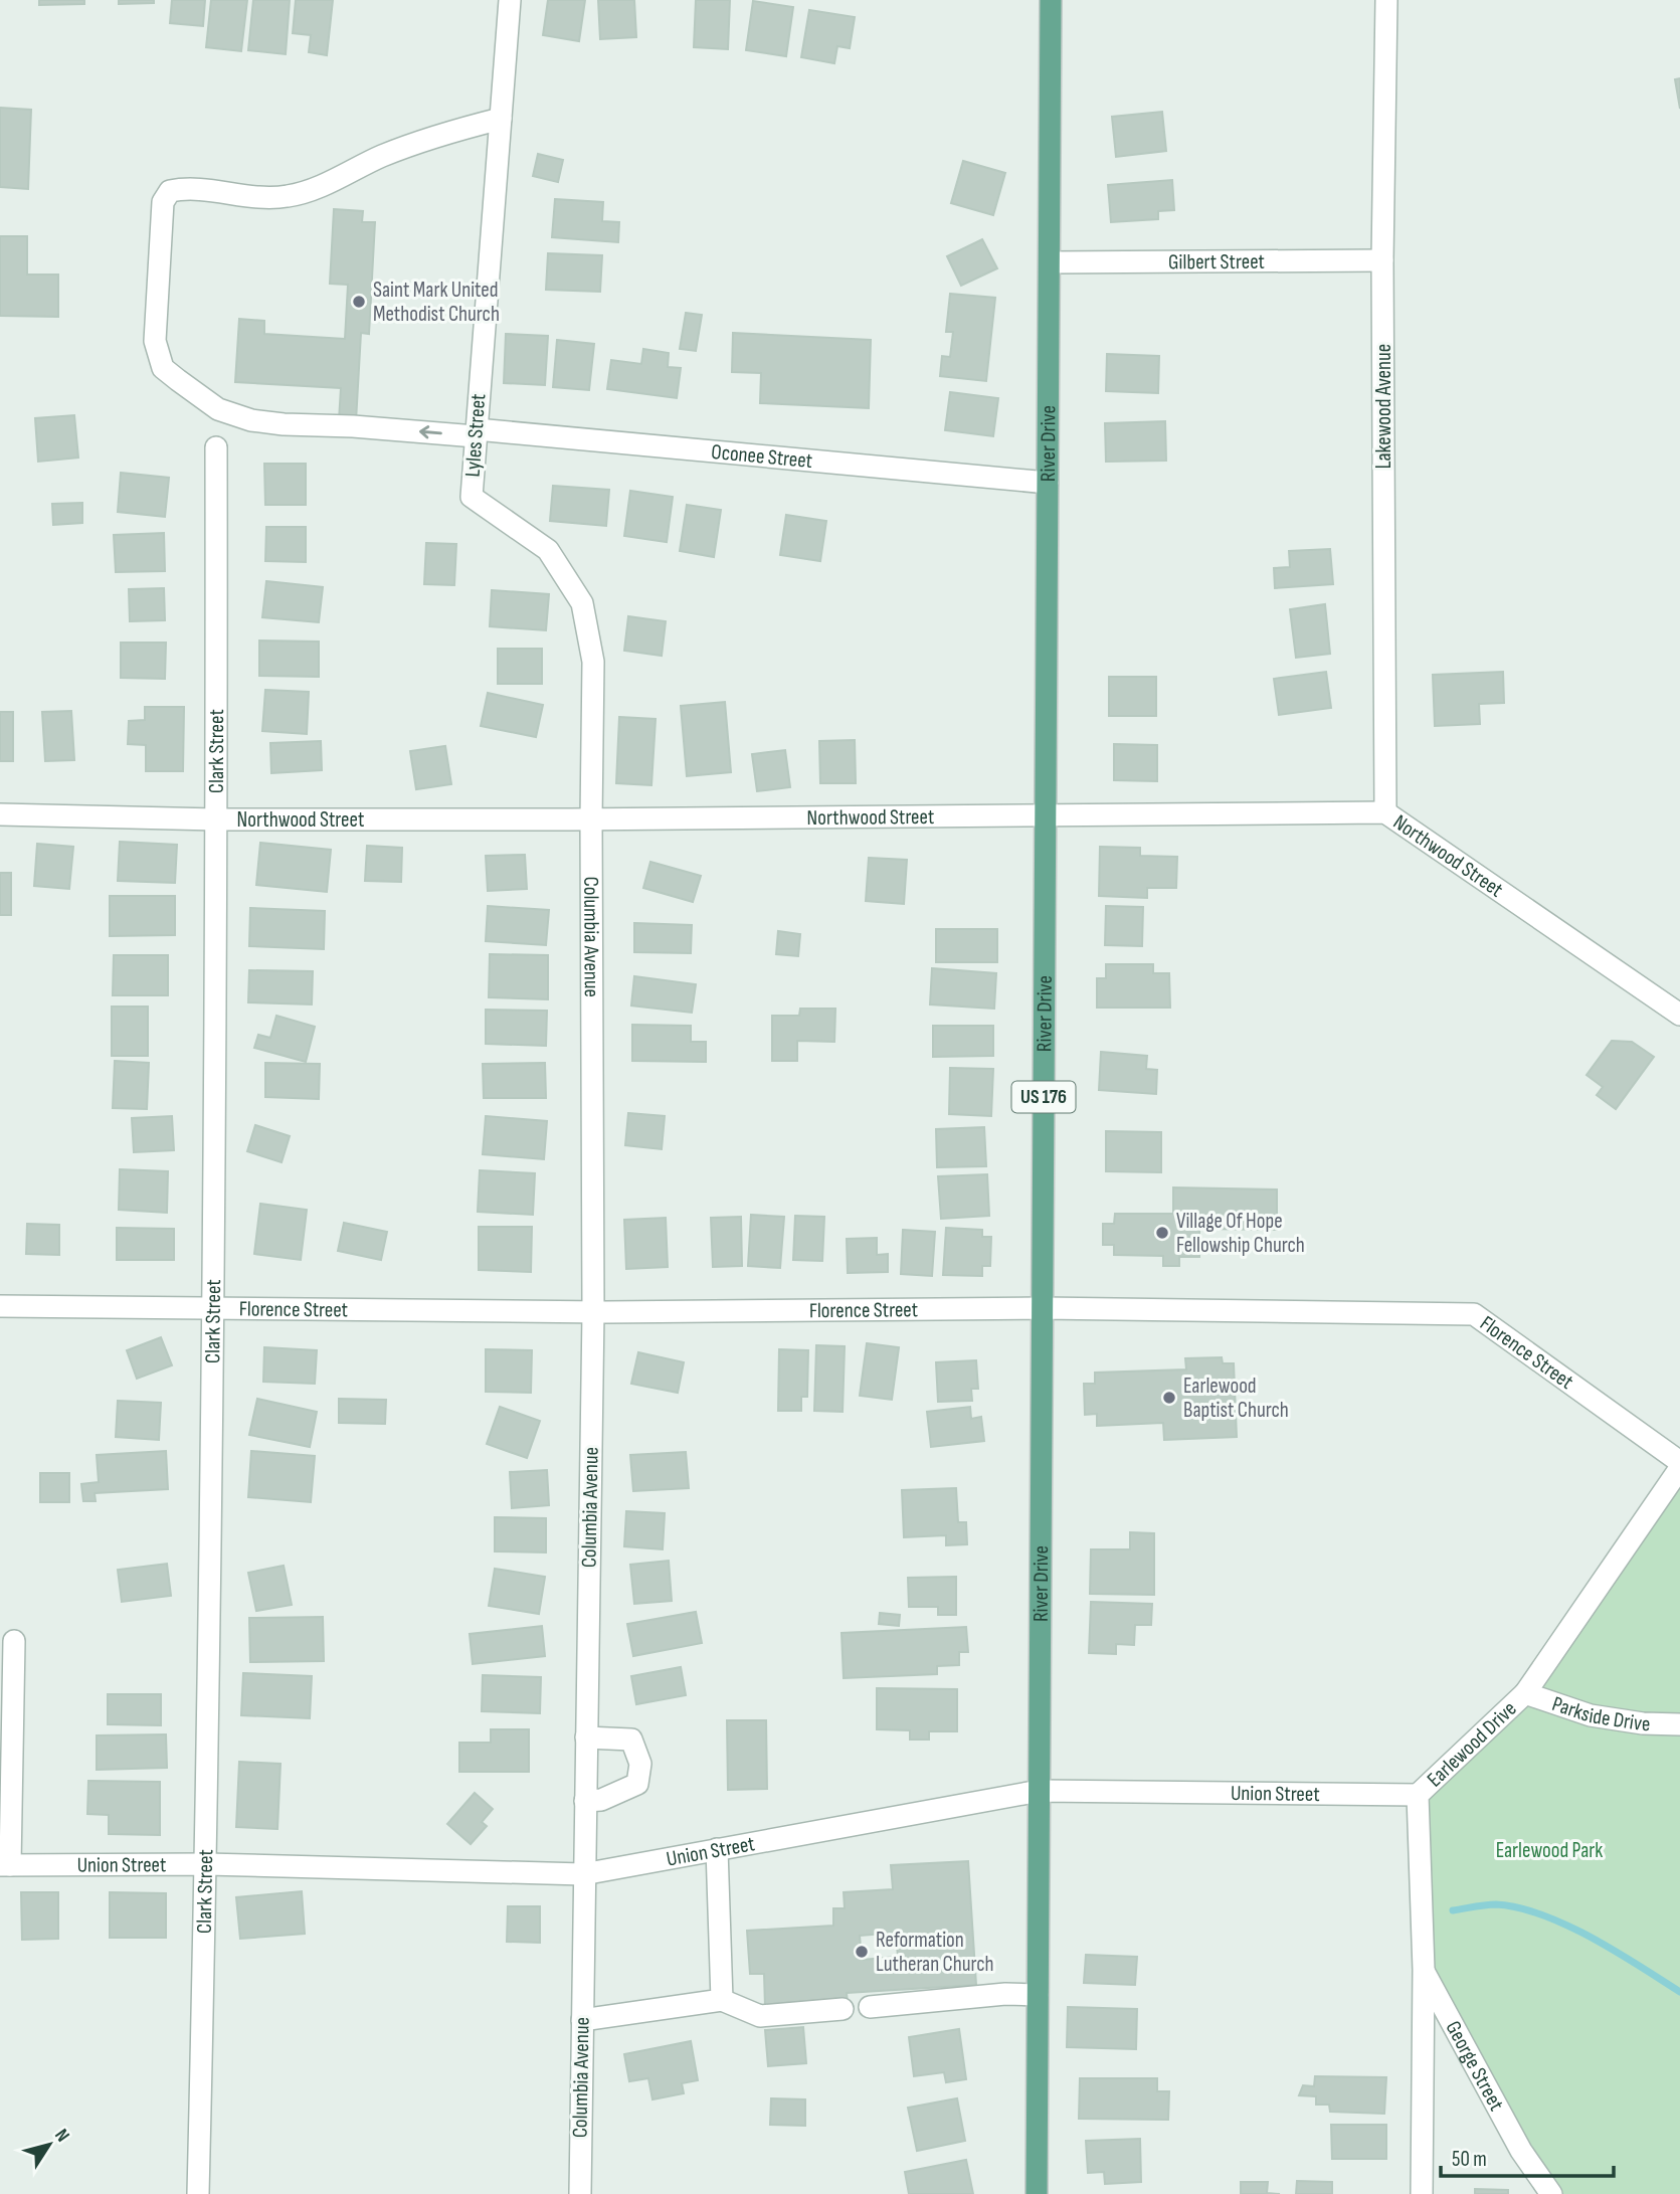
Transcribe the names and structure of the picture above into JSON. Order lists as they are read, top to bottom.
{
  "streets": {
    "main road": ["River Drive", "US 176"],
    "street": [
      "Gilbert Street",
      "Lakewood Avenue",
      "Lyles Street",
      "Oconee Street",
      "Clark Street",
      "Northwood Street",
      "Columbia Avenue",
      "Florence Street",
      "Parkside Drive",
      "Earlewood Drive",
      "Union Street",
      "George Street"
    ]
  },
  "crossings": [
    ["Gilbert Street", "Lakewood Avenue"],
    ["Gilbert Street", "River Drive"],
    ["Lakewood Avenue", "Northwood Street"],
    ["Lyles Street", "Oconee Street"],
    ["Lyles Street", "Northwood Street"],
    ["Lyles Street", "Columbia Avenue"],
    ["River Drive", "Oconee Street"],
    ["River Drive", "Northwood Street"],
    ["River Drive", "Florence Street"],
    ["River Drive", "Union Street"],
    ["Clark Street", "Northwood Street"],
    ["Clark Street", "Florence Street"],
    ["Clark Street", "Union Street"],
    ["Northwood Street", "Columbia Avenue"],
    ["Columbia Avenue", "Florence Street"],
    ["Columbia Avenue", "Union Street"],
    ["Florence Street", "Earlewood Drive"],
    ["Parkside Drive", "Earlewood Drive"],
    ["Earlewood Drive", "Union Street"],
    ["Earlewood Drive", "George Street"]
  ],
  "parks": ["Earlewood Park"],
  "places": [
    "Saint Mark United Methodist Church",
    "Village Of Hope Fellowship Church",
    "Earlewood Baptist Church",
    "Reformation Lutheran Church"
  ],
  "scale_bar": "50 m",
  "north": "top right"
}
